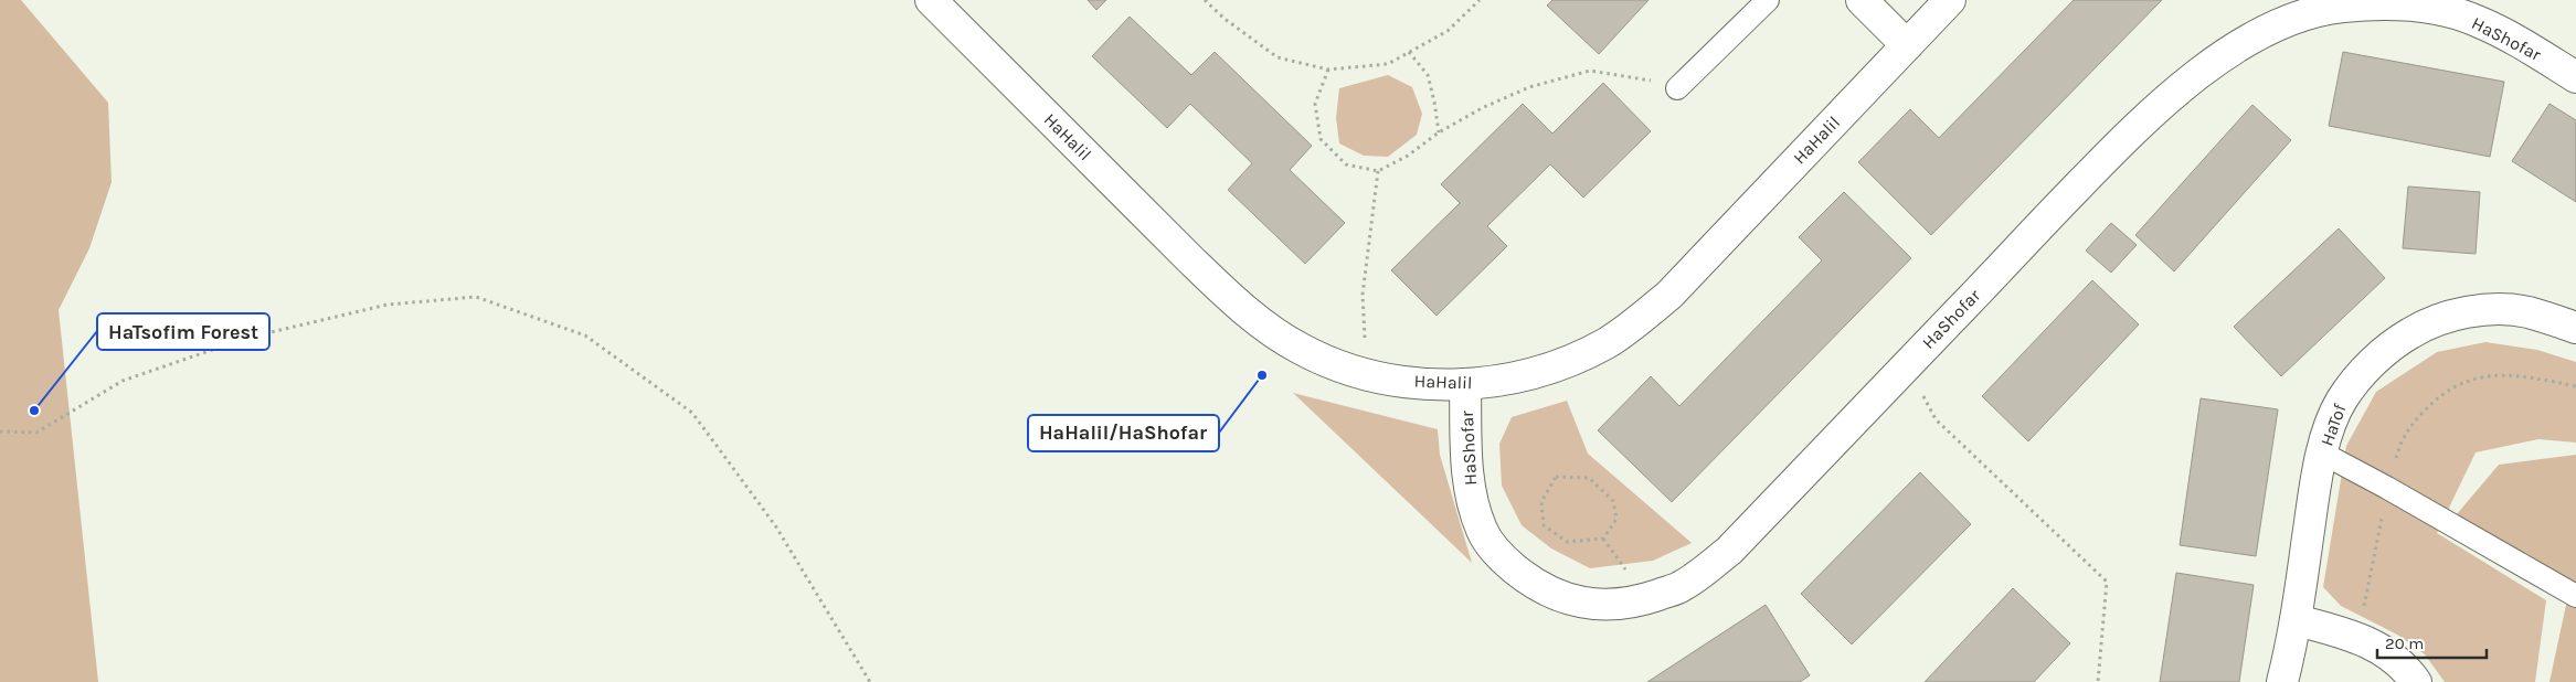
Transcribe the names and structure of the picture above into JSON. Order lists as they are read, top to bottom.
{
  "streets": {
    "street": ["HaShofar", "HaHalil", "HaTof"]
  },
  "crossings": [
    ["HaShofar", "HaHalil"]
  ],
  "places": ["HaHalil/HaShofar", "HaTsofim Forest"],
  "scale_bar": "20 m"
}
